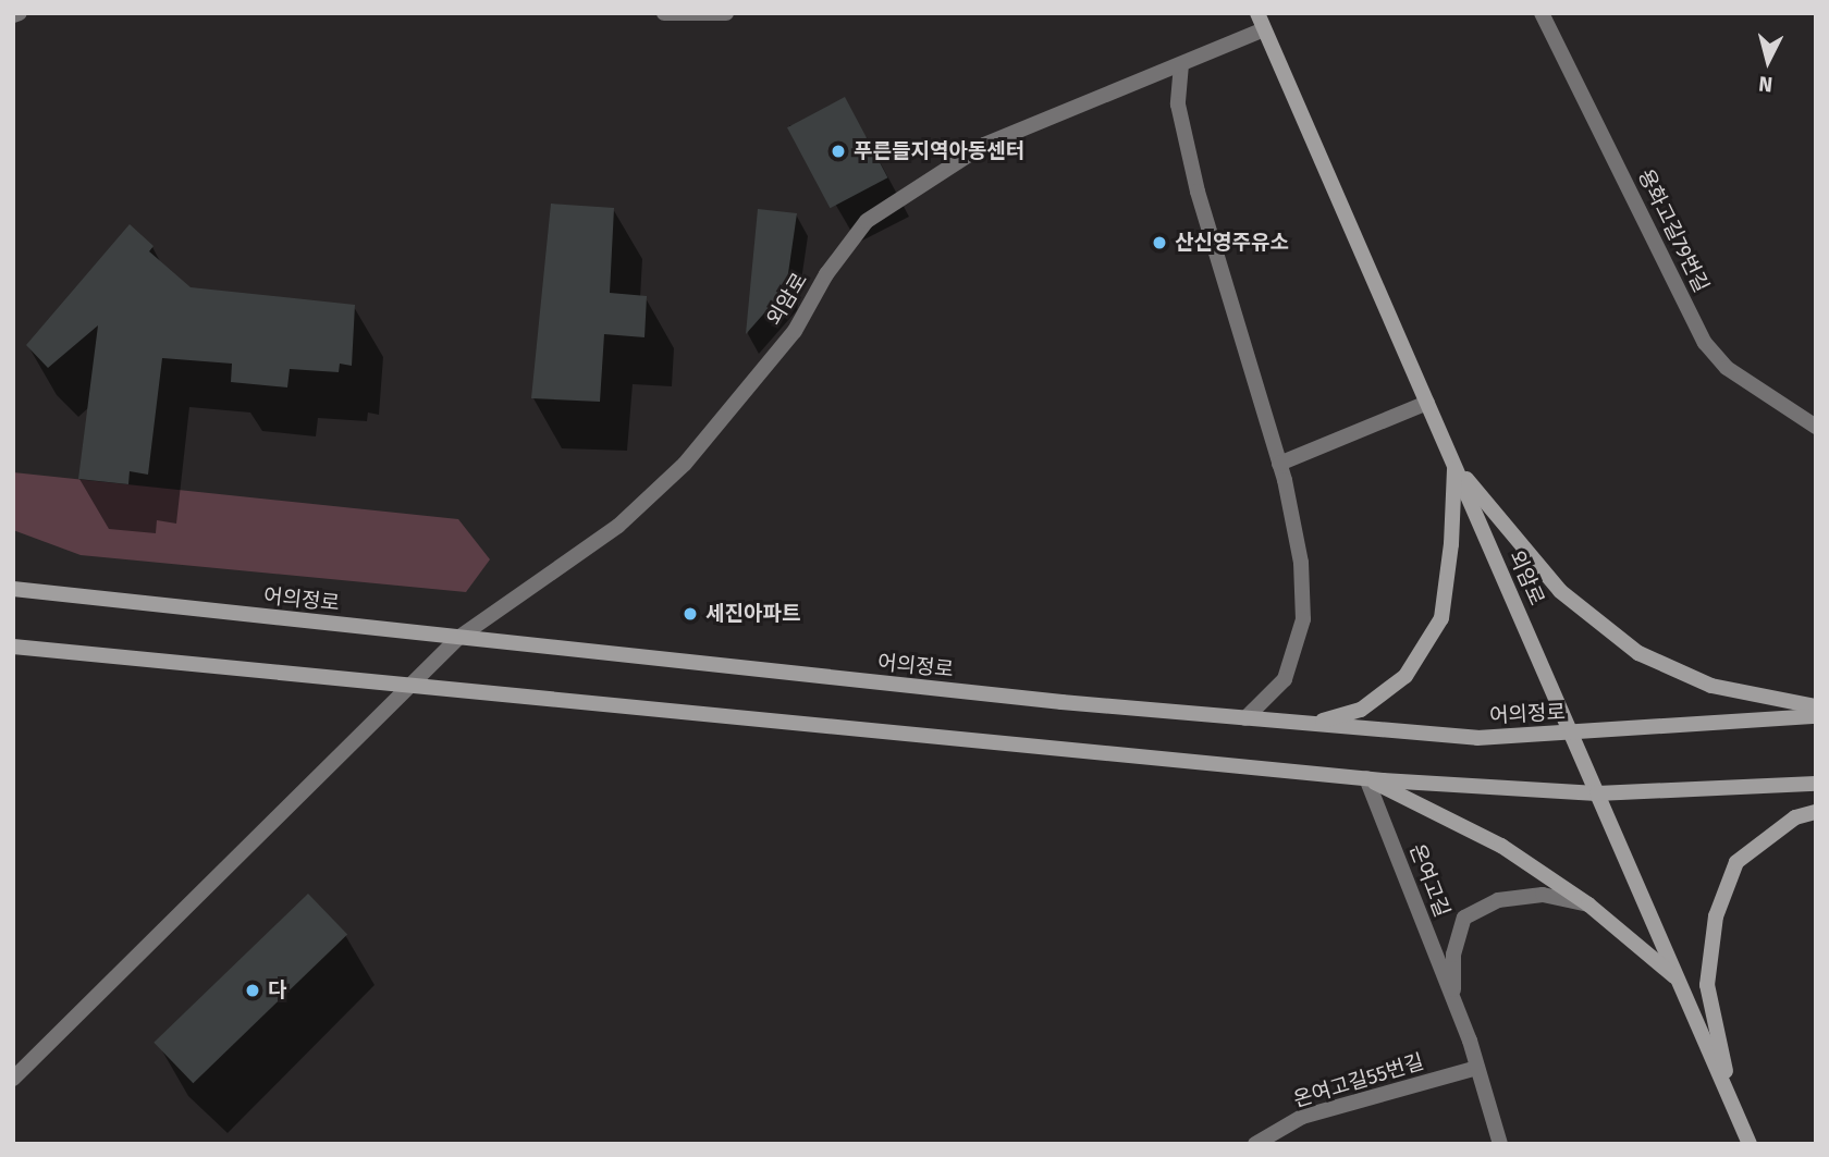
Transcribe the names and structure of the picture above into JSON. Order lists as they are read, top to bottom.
{
  "streets": {
    "main road": ["외암로", "어의정로"],
    "street": ["용화고길79번길", "온여고길", "온여고길55번길"]
  },
  "crossings": [
    ["외암로", "어의정로"],
    ["온여고길", "온여고길55번길"]
  ],
  "places": [
    "푸른들지역아동센터",
    "산신영주유소",
    "세진아파트",
    "다"
  ],
  "north": "bottom"
}
